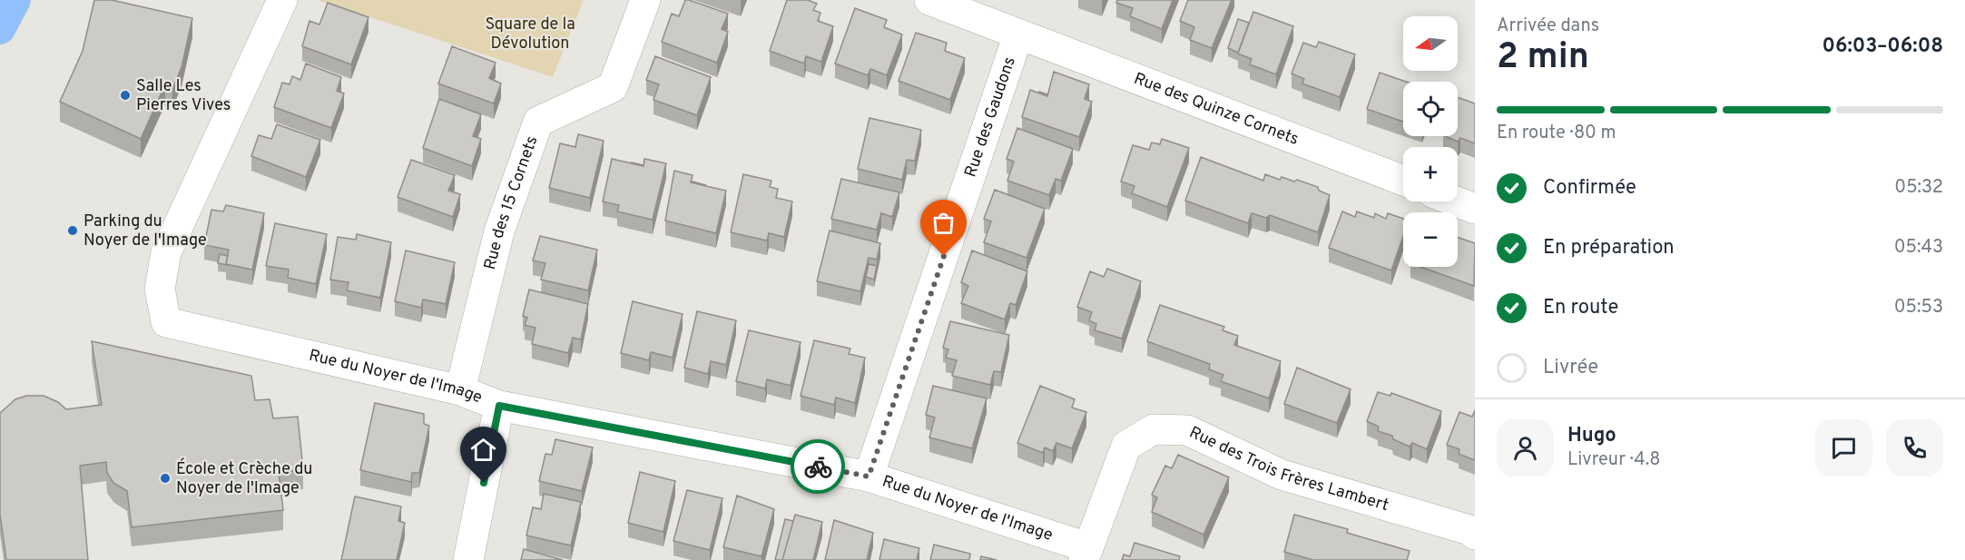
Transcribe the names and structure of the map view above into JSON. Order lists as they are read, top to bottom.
{
  "streets": {
    "street": [
      "Rue des Quinze Cornets",
      "Rue des Gaudons",
      "Rue des 15 Cornets",
      "Rue du Noyer de l'Image",
      "Rue des Trois Frères Lambert"
    ]
  },
  "crossings": [
    ["Rue des Quinze Cornets", "Rue des Gaudons"],
    ["Rue des Gaudons", "Rue du Noyer de l'Image"],
    ["Rue des 15 Cornets", "Rue du Noyer de l'Image"],
    ["Rue du Noyer de l'Image", "Rue des Trois Frères Lambert"]
  ],
  "parks": ["Square de la Dévolution"],
  "places": ["Salle Les Pierres Vives", "Parking du Noyer de l'Image", "École et Crèche du Noyer de l'Image"],
  "north": "left",
  "page": {
    "heading": ["2 min", "Arrivée dans", "06:03–06:08"],
    "panel": ["Hugo", "Livreur · 4.8"],
    "map_buttons": ["+", "−"],
    "bar": "En route · 80 m",
    "list": [
      ["Confirmée", "05:32"],
      ["En préparation", "05:43"],
      ["En route", "05:53"],
      "Livrée"
    ]
  }
}
